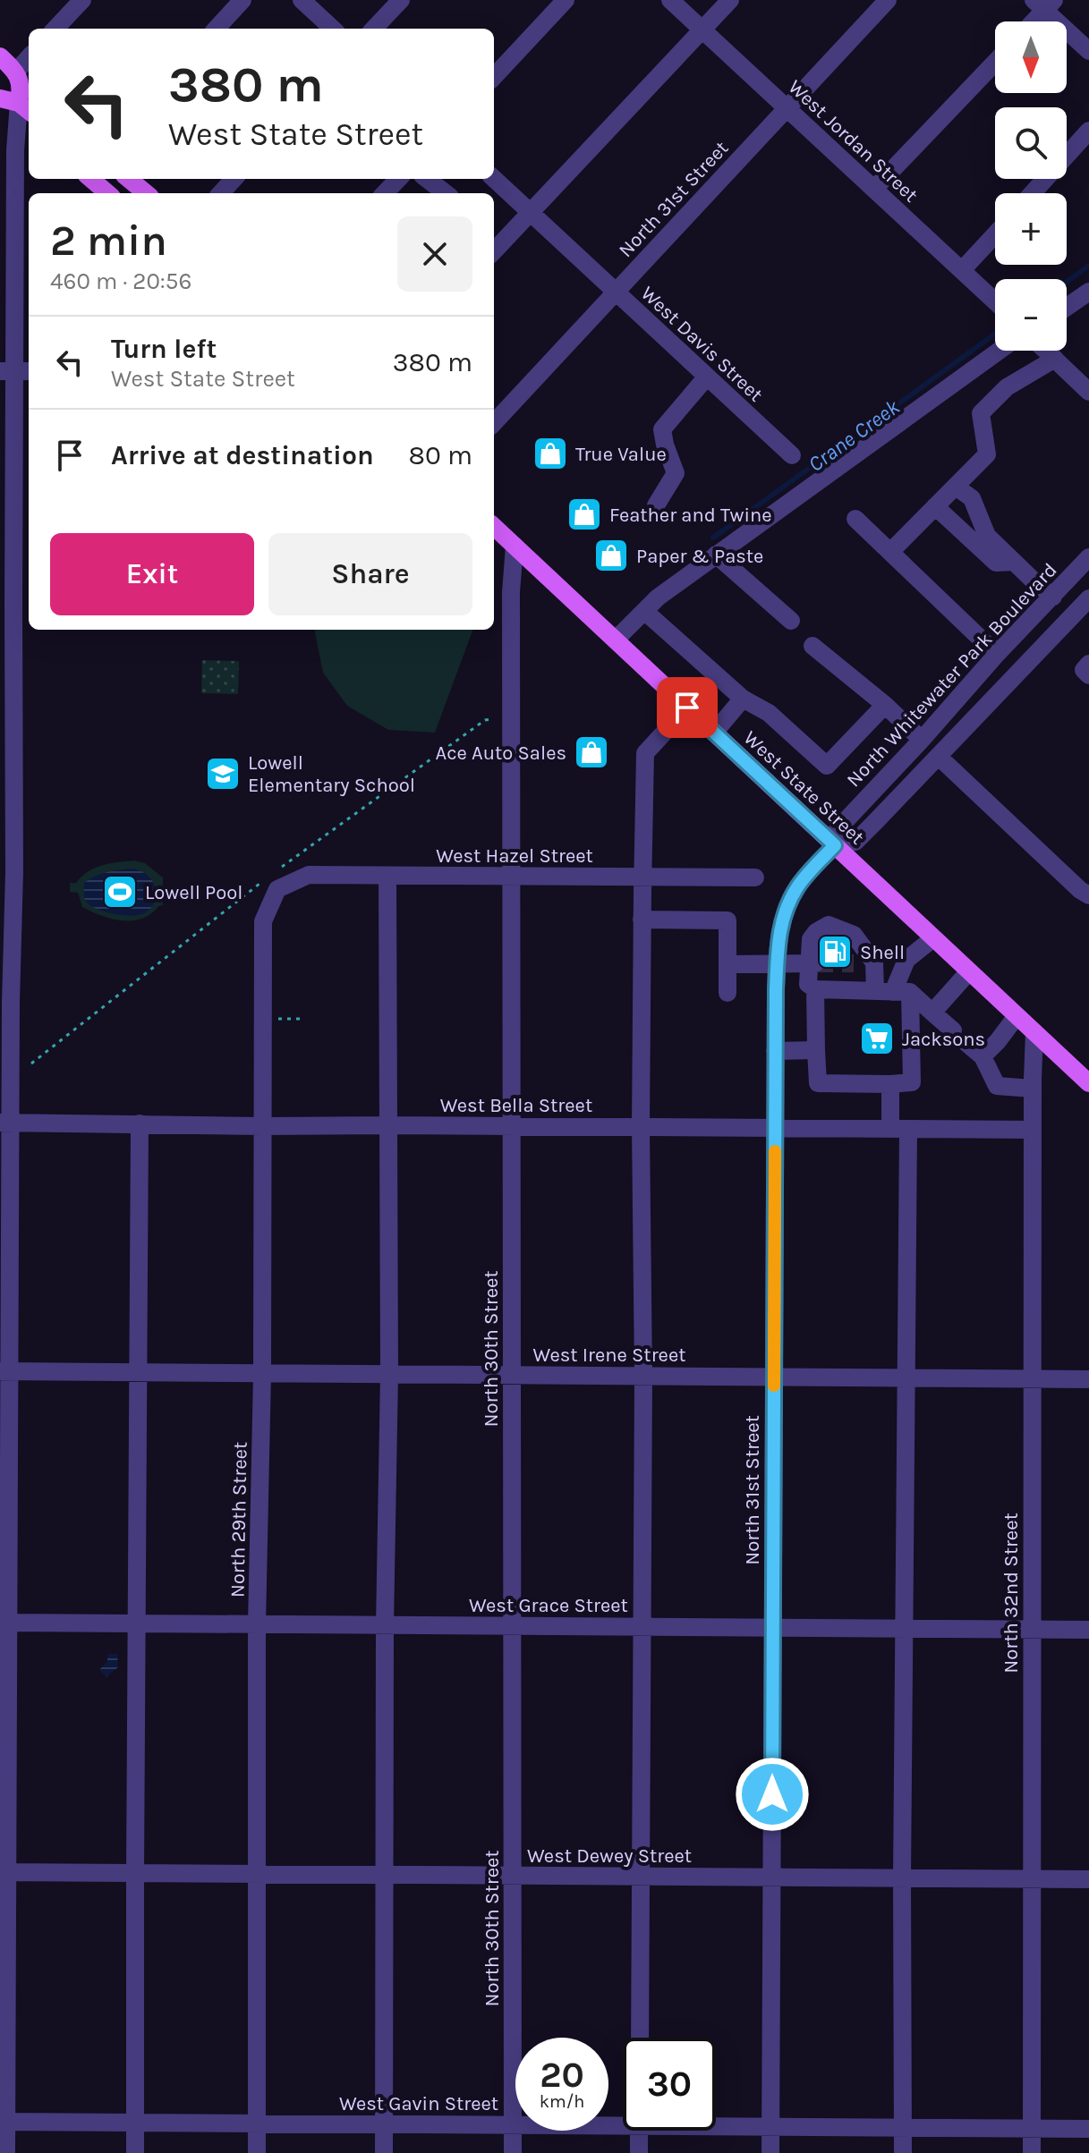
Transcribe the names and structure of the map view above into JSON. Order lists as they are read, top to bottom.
{
  "streets": {
    "main road": ["West State Street"],
    "street": [
      "West Jordan Street",
      "North 31st Street",
      "West Davis Street",
      "North Whitewater Park Boulevard",
      "West Hazel Street",
      "West Bella Street",
      "North 30th Street",
      "West Irene Street",
      "North 29th Street",
      "North 32nd Street",
      "West Grace Street",
      "West Dewey Street",
      "West Gavin Street"
    ]
  },
  "crossings": [
    ["West Jordan Street", "North 31st Street"],
    ["North 31st Street", "West Davis Street"],
    ["North 31st Street", "North Whitewater Park Boulevard"],
    ["North 31st Street", "West State Street"],
    ["North 31st Street", "West Bella Street"],
    ["North 31st Street", "West Irene Street"],
    ["North 31st Street", "West Grace Street"],
    ["North 31st Street", "West Dewey Street"],
    ["North 31st Street", "West Gavin Street"],
    ["North Whitewater Park Boulevard", "West State Street"],
    ["West State Street", "North 30th Street"],
    ["West State Street", "North 32nd Street"],
    ["West Hazel Street", "North 30th Street"],
    ["West Hazel Street", "North 29th Street"],
    ["West Bella Street", "North 30th Street"],
    ["West Bella Street", "North 29th Street"],
    ["West Bella Street", "North 32nd Street"],
    ["North 30th Street", "West Irene Street"],
    ["North 30th Street", "West Grace Street"],
    ["North 30th Street", "West Dewey Street"],
    ["North 30th Street", "West Gavin Street"],
    ["West Irene Street", "North 29th Street"],
    ["West Irene Street", "North 32nd Street"],
    ["North 29th Street", "West Grace Street"],
    ["North 29th Street", "West Dewey Street"],
    ["North 29th Street", "West Gavin Street"],
    ["North 32nd Street", "West Grace Street"],
    ["North 32nd Street", "West Dewey Street"],
    ["North 32nd Street", "West Gavin Street"]
  ],
  "water": ["Crane Creek"],
  "places": {
    "shop": [
      "True Value",
      "Feather and Twine",
      "Paper & Paste",
      "Ace Auto Sales"
    ],
    "school or university": ["Lowell Elementary School"],
    "sports": ["Lowell Pool"],
    "fuel station": ["Shell"],
    "supermarket": ["Jacksons"]
  },
  "north": "bottom",
  "page": {
    "map_buttons": ["+", "−"],
    "turn": ["380 m", "West State Street"],
    "heading": ["2 min", "460 m · 20:56"],
    "list": [
      {
        "name": "Turn left",
        "note": "West State Street",
        "value": "380 m"
      },
      {
        "name": "Arrive at destination",
        "value": "80 m"
      }
    ],
    "buttons": ["Exit", "Share"],
    "speed": "20 km/h",
    "limit": "30"
  }
}
